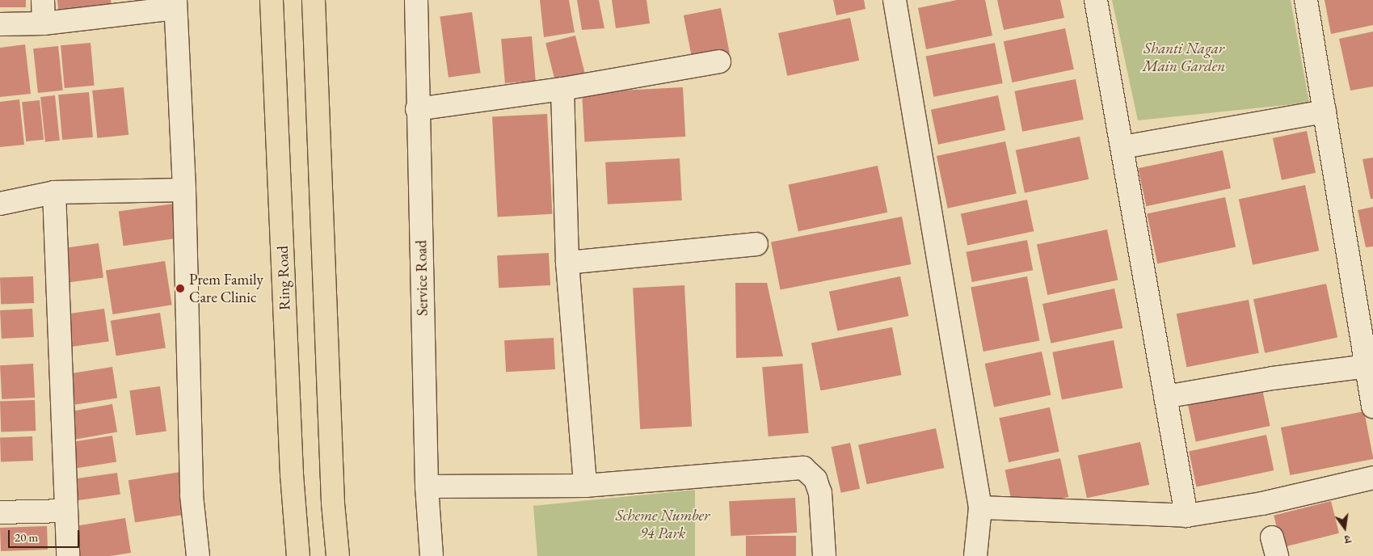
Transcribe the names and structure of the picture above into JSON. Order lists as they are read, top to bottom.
{
  "streets": {
    "main road": ["Ring Road"],
    "street": ["Service Road"]
  },
  "parks": ["Shanti Nagar Main Garden", "Scheme Number 94 Park"],
  "places": ["Prem Family Care Clinic"],
  "scale_bar": "20 m",
  "north": "bottom"
}
